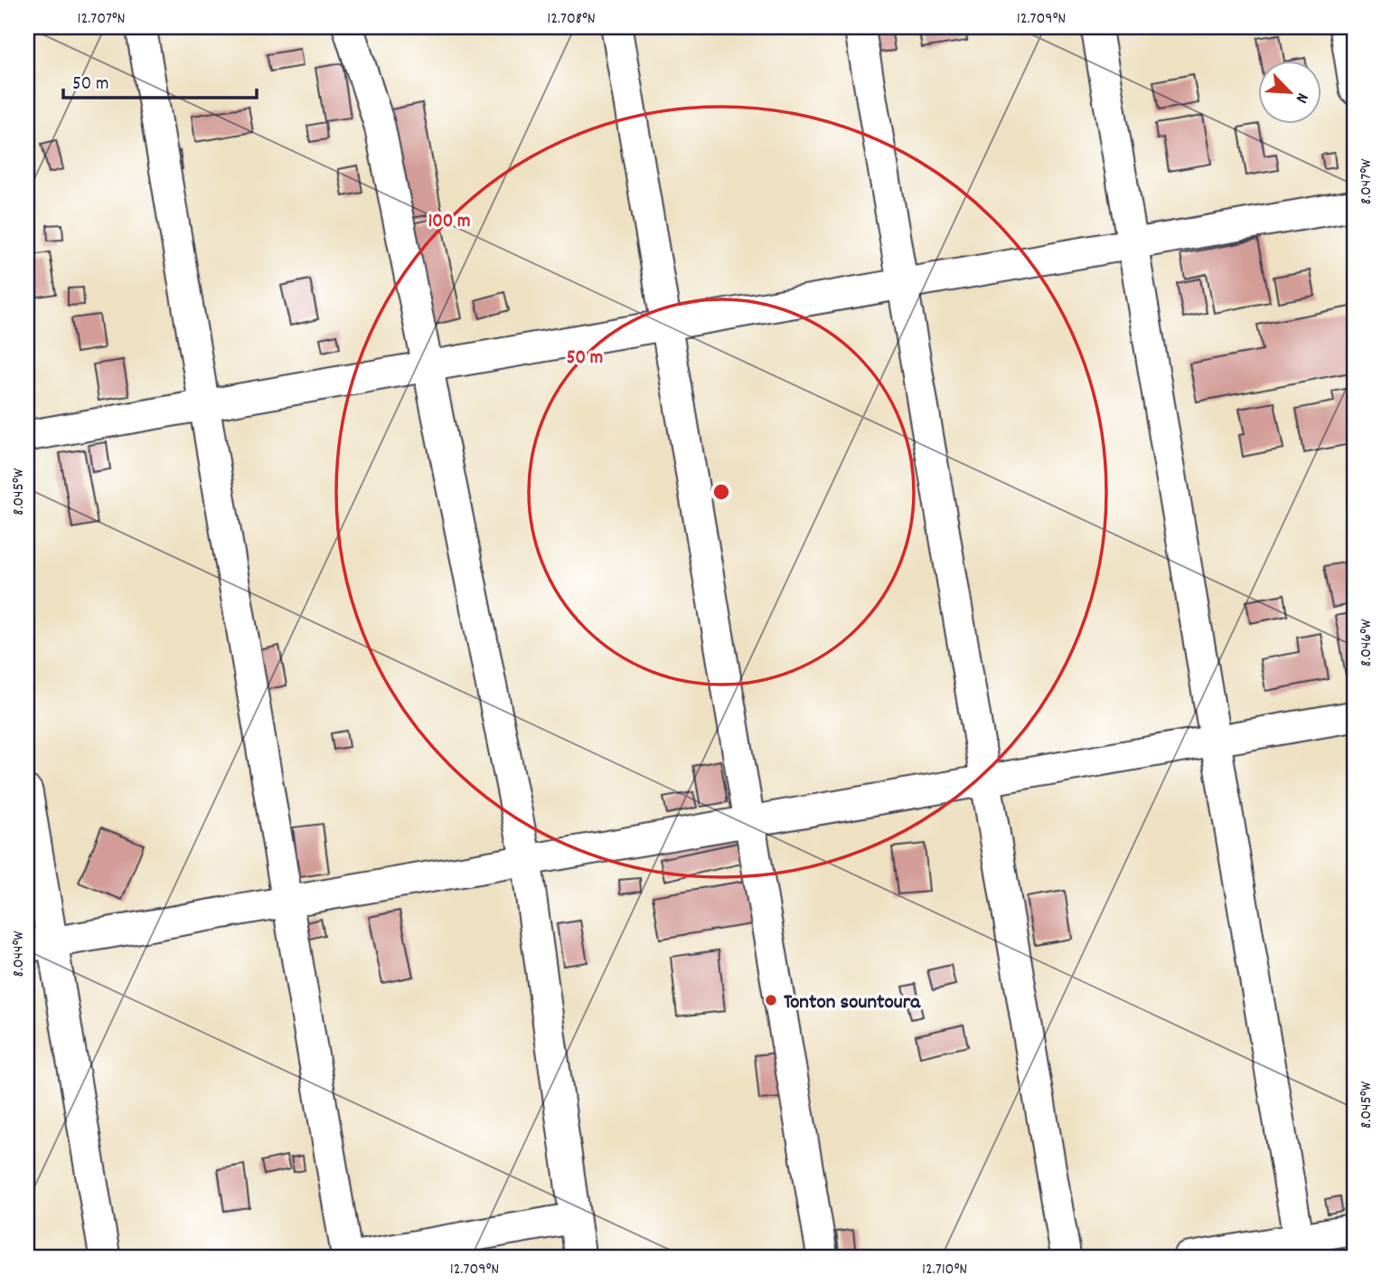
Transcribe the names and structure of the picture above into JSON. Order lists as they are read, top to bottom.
{
  "places": ["Tonton sountoura"],
  "scale_bar": "50 m",
  "north": "bottom right",
  "coordinates": [
    "12.707°N",
    "12.708°N",
    "12.709°N",
    "8.047°W",
    "8.045°W",
    "8.046°W",
    "8.044°W",
    "12.710°N"
  ],
  "rings": ["100 m", "50 m"]
}
